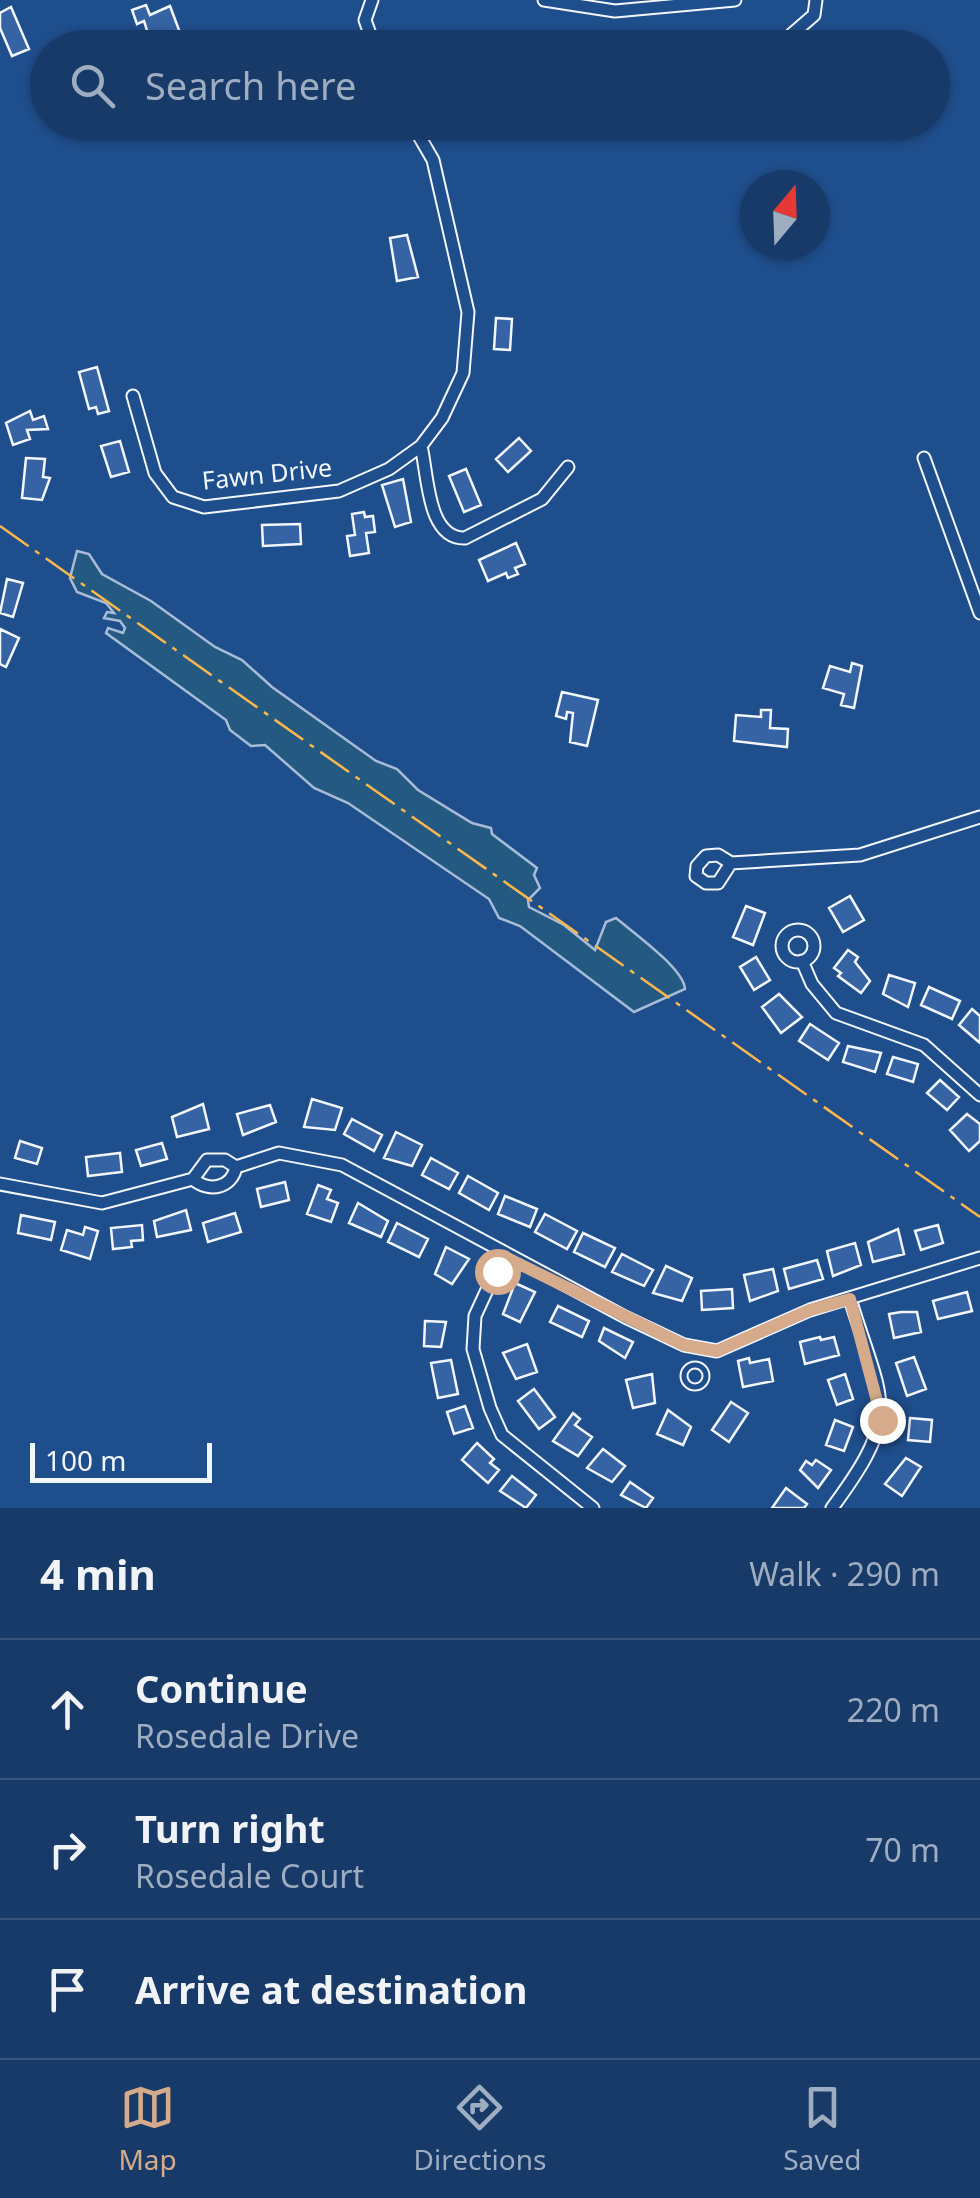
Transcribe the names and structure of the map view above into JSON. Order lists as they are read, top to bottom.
{
  "streets": {
    "street": ["Fawn Drive"]
  },
  "scale_bar": "100 m",
  "north": "top",
  "page": {
    "search": "Search here",
    "scale": "100 m",
    "heading": ["4 min", "Walk · 290 m"],
    "list": [
      ["Continue", "Rosedale Drive", "220 m"],
      ["Turn right", "Rosedale Court", "70 m"],
      "Arrive at destination"
    ],
    "nav": ["Map", "Directions", "Saved"]
  }
}
